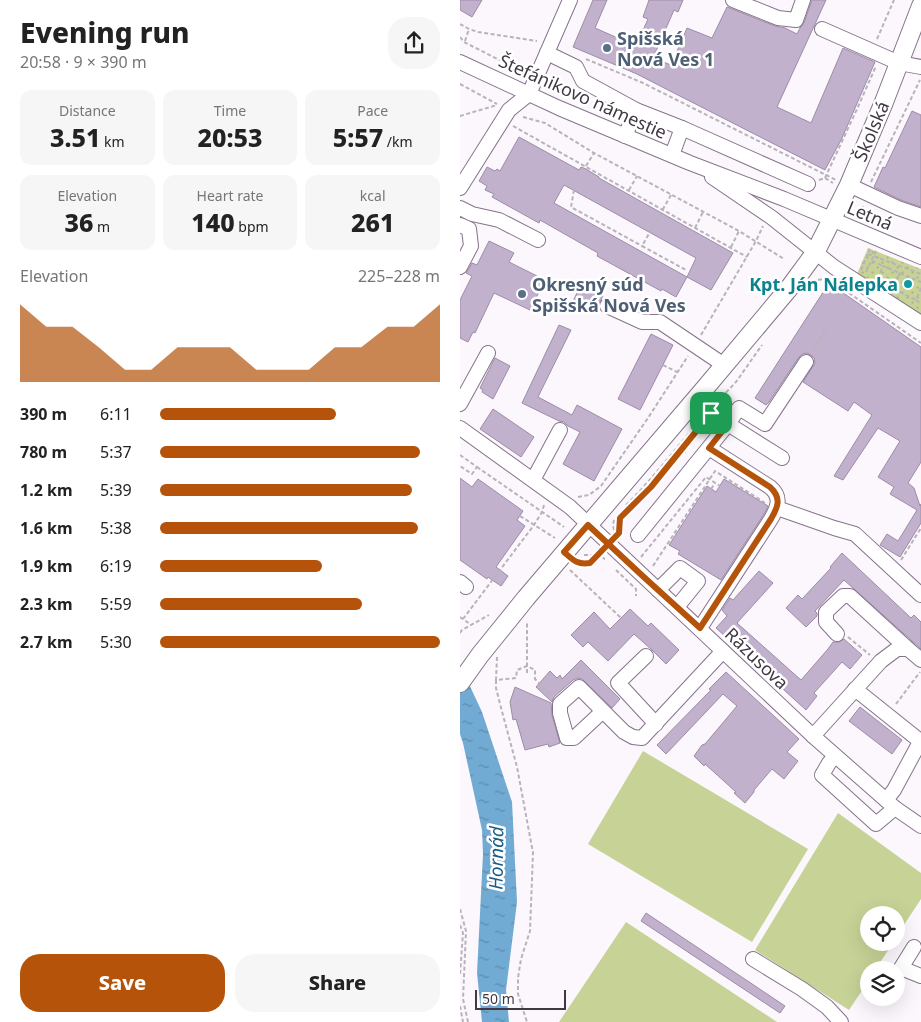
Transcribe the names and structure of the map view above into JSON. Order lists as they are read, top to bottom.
{
  "streets": {
    "main road": ["Školská"],
    "street": ["Štefánikovo námestie", "Letná", "Rázusova"]
  },
  "crossings": [
    ["Štefánikovo námestie", "Školská"],
    ["Štefánikovo námestie", "Letná"],
    ["Školská", "Letná"],
    ["Školská", "Rázusova"]
  ],
  "water": ["Hornád"],
  "places": ["Spišská Nová Ves 1", "Kpt. Ján Nálepka", "Okresný súd Spišská Nová Ves"],
  "scale_bar": "50 m",
  "page": {
    "heading": ["Evening run", "20:58 · 9 × 390 m"],
    "stats": [
      ["Distance", "3.51 km"],
      ["Time", "20:53"],
      ["Pace", "5:57 /km"],
      ["Elevation", "36 m"],
      ["Heart rate", "140 bpm"],
      ["kcal", "261"]
    ],
    "chart": ["Elevation", "225–228 m"],
    "list": [
      {
        "name": "390 m",
        "note": "6:11"
      },
      {
        "name": "780 m",
        "note": "5:37"
      },
      {
        "name": "1.2 km",
        "note": "5:39"
      },
      {
        "name": "1.6 km",
        "note": "5:38"
      },
      {
        "name": "1.9 km",
        "note": "6:19"
      },
      {
        "name": "2.3 km",
        "note": "5:59"
      },
      {
        "name": "2.7 km",
        "note": "5:30"
      }
    ],
    "buttons": ["Save", "Share"],
    "scale": "50 m"
  }
}
